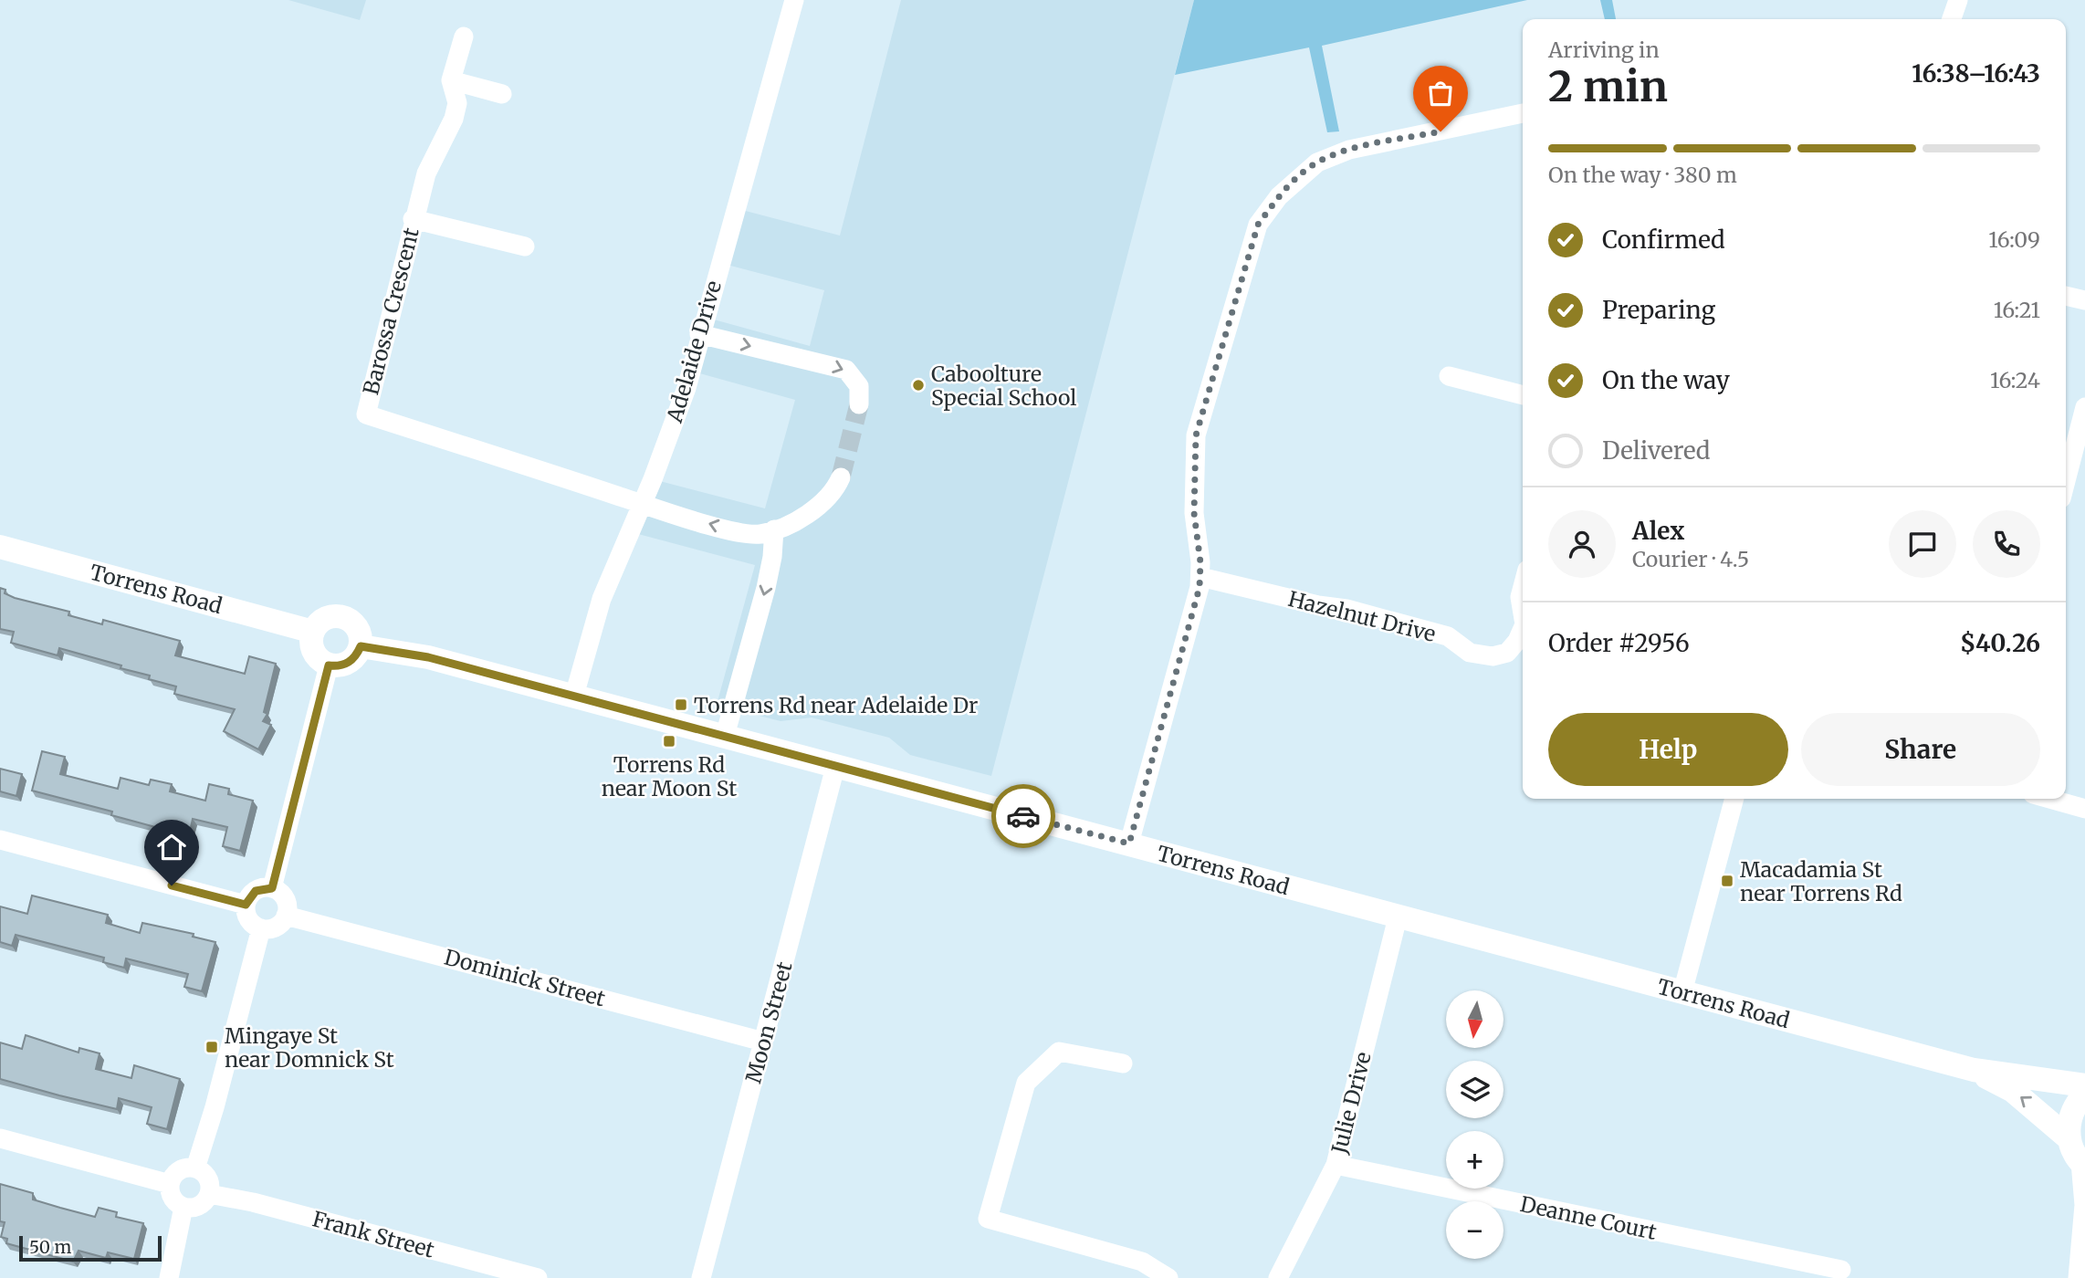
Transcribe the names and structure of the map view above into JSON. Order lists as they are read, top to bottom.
{
  "streets": {
    "main road": ["Torrens Road"],
    "street": [
      "Barossa Crescent",
      "Adelaide Drive",
      "Hazelnut Drive",
      "Dominick Street",
      "Moon Street",
      "Julie Drive",
      "Deanne Court",
      "Frank Street"
    ]
  },
  "crossings": [
    ["Barossa Crescent", "Adelaide Drive"],
    ["Adelaide Drive", "Torrens Road"],
    ["Torrens Road", "Moon Street"],
    ["Torrens Road", "Julie Drive"],
    ["Dominick Street", "Moon Street"],
    ["Julie Drive", "Deanne Court"]
  ],
  "places": {
    "other": ["Caboolture Special School"],
    "transit": [
      "Torrens Rd near Adelaide Dr",
      "Torrens Rd near Moon St",
      "Macadamia St near Torrens Rd",
      "Mingaye St near Domnick St"
    ]
  },
  "scale_bar": "50 m",
  "north": "bottom",
  "page": {
    "heading": ["2 min", "Arriving in", "16:38–16:43"],
    "panel": [
      "Alex",
      "Courier · 4.5",
      "Order #2956",
      "$40.26"
    ],
    "bar": "On the way · 380 m",
    "list": [
      ["Confirmed", "16:09"],
      ["Preparing", "16:21"],
      ["On the way", "16:24"],
      "Delivered"
    ],
    "buttons": ["Help", "Share"],
    "map_buttons": ["+", "−"],
    "scale": "50 m"
  }
}
